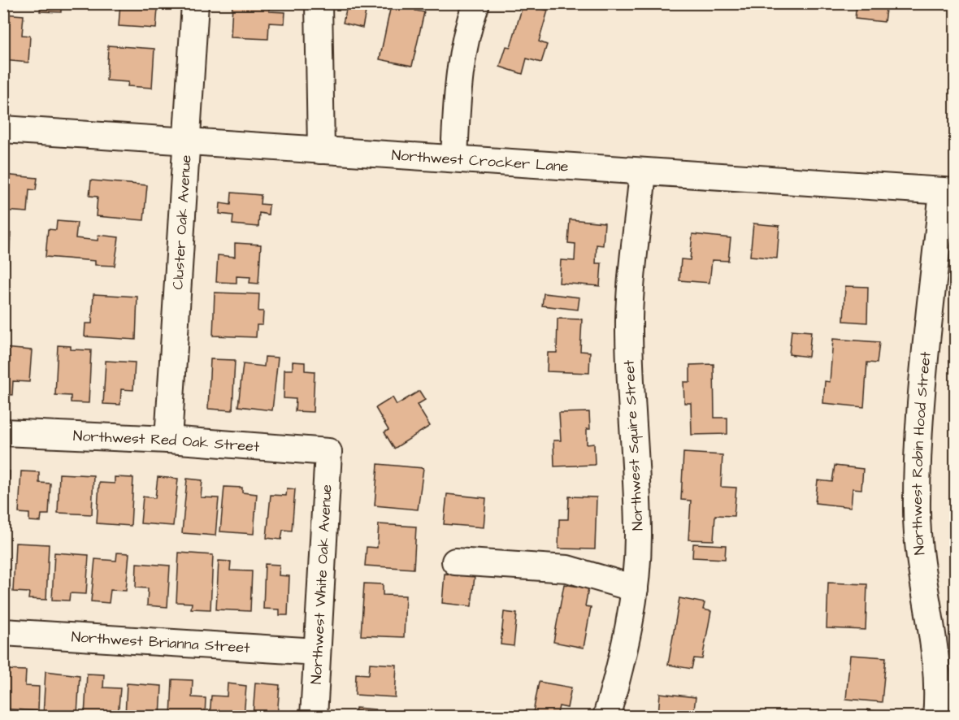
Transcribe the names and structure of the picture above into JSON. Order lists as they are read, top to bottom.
{
  "streets": {
    "street": [
      "Northwest Crocker Lane",
      "Cluster Oak Avenue",
      "Northwest Red Oak Street",
      "Northwest Squire Street",
      "Northwest Robin Hood Street",
      "Northwest White Oak Avenue",
      "Northwest Brianna Street"
    ]
  },
  "crossings": [
    ["Northwest Crocker Lane", "Cluster Oak Avenue"],
    ["Northwest Crocker Lane", "Northwest Squire Street"],
    ["Northwest Crocker Lane", "Northwest Robin Hood Street"],
    ["Cluster Oak Avenue", "Northwest Red Oak Street"],
    ["Northwest Red Oak Street", "Northwest White Oak Avenue"],
    ["Northwest White Oak Avenue", "Northwest Brianna Street"]
  ]
}
